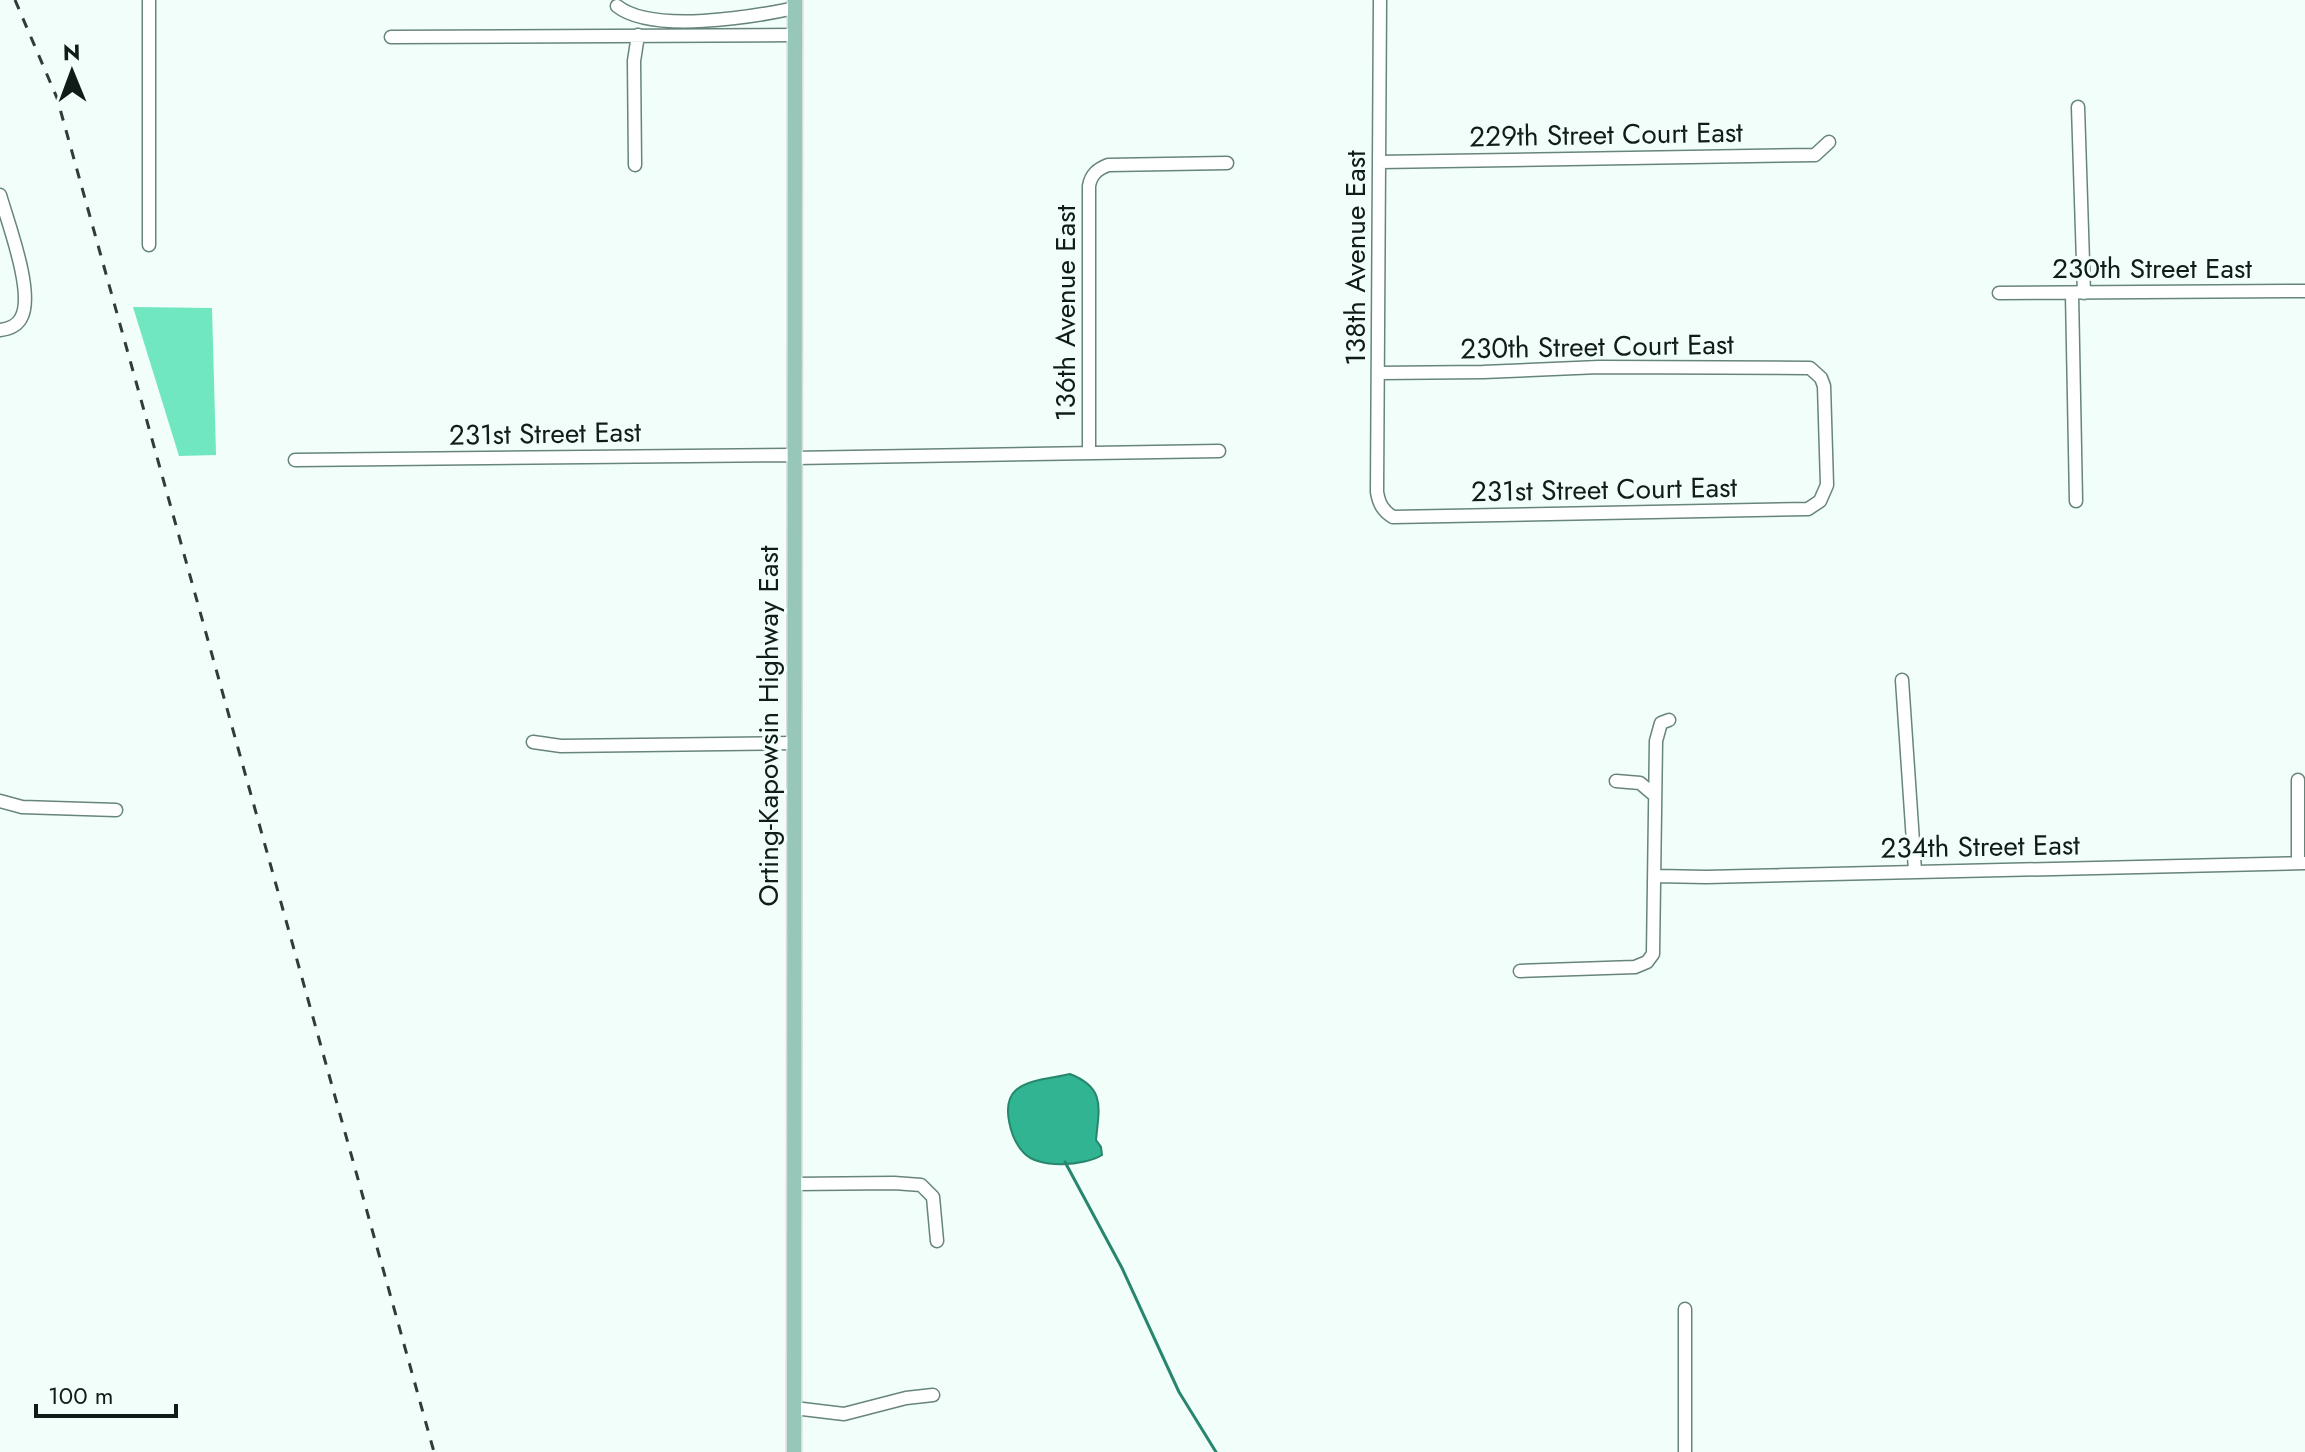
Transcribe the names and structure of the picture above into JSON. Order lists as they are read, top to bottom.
{
  "streets": {
    "main road": ["Orting-Kapowsin Highway East"],
    "street": [
      "229th Street Court East",
      "138th Avenue East",
      "230th Street East",
      "136th Avenue East",
      "230th Street Court East",
      "231st Street East",
      "231st Street Court East",
      "234th Street East"
    ]
  },
  "crossings": [
    ["229th Street Court East", "138th Avenue East"],
    ["138th Avenue East", "230th Street Court East"],
    ["138th Avenue East", "231st Street Court East"],
    ["136th Avenue East", "231st Street East"],
    ["230th Street Court East", "231st Street Court East"],
    ["231st Street East", "Orting-Kapowsin Highway East"]
  ],
  "scale_bar": "100 m",
  "north": "top"
}
